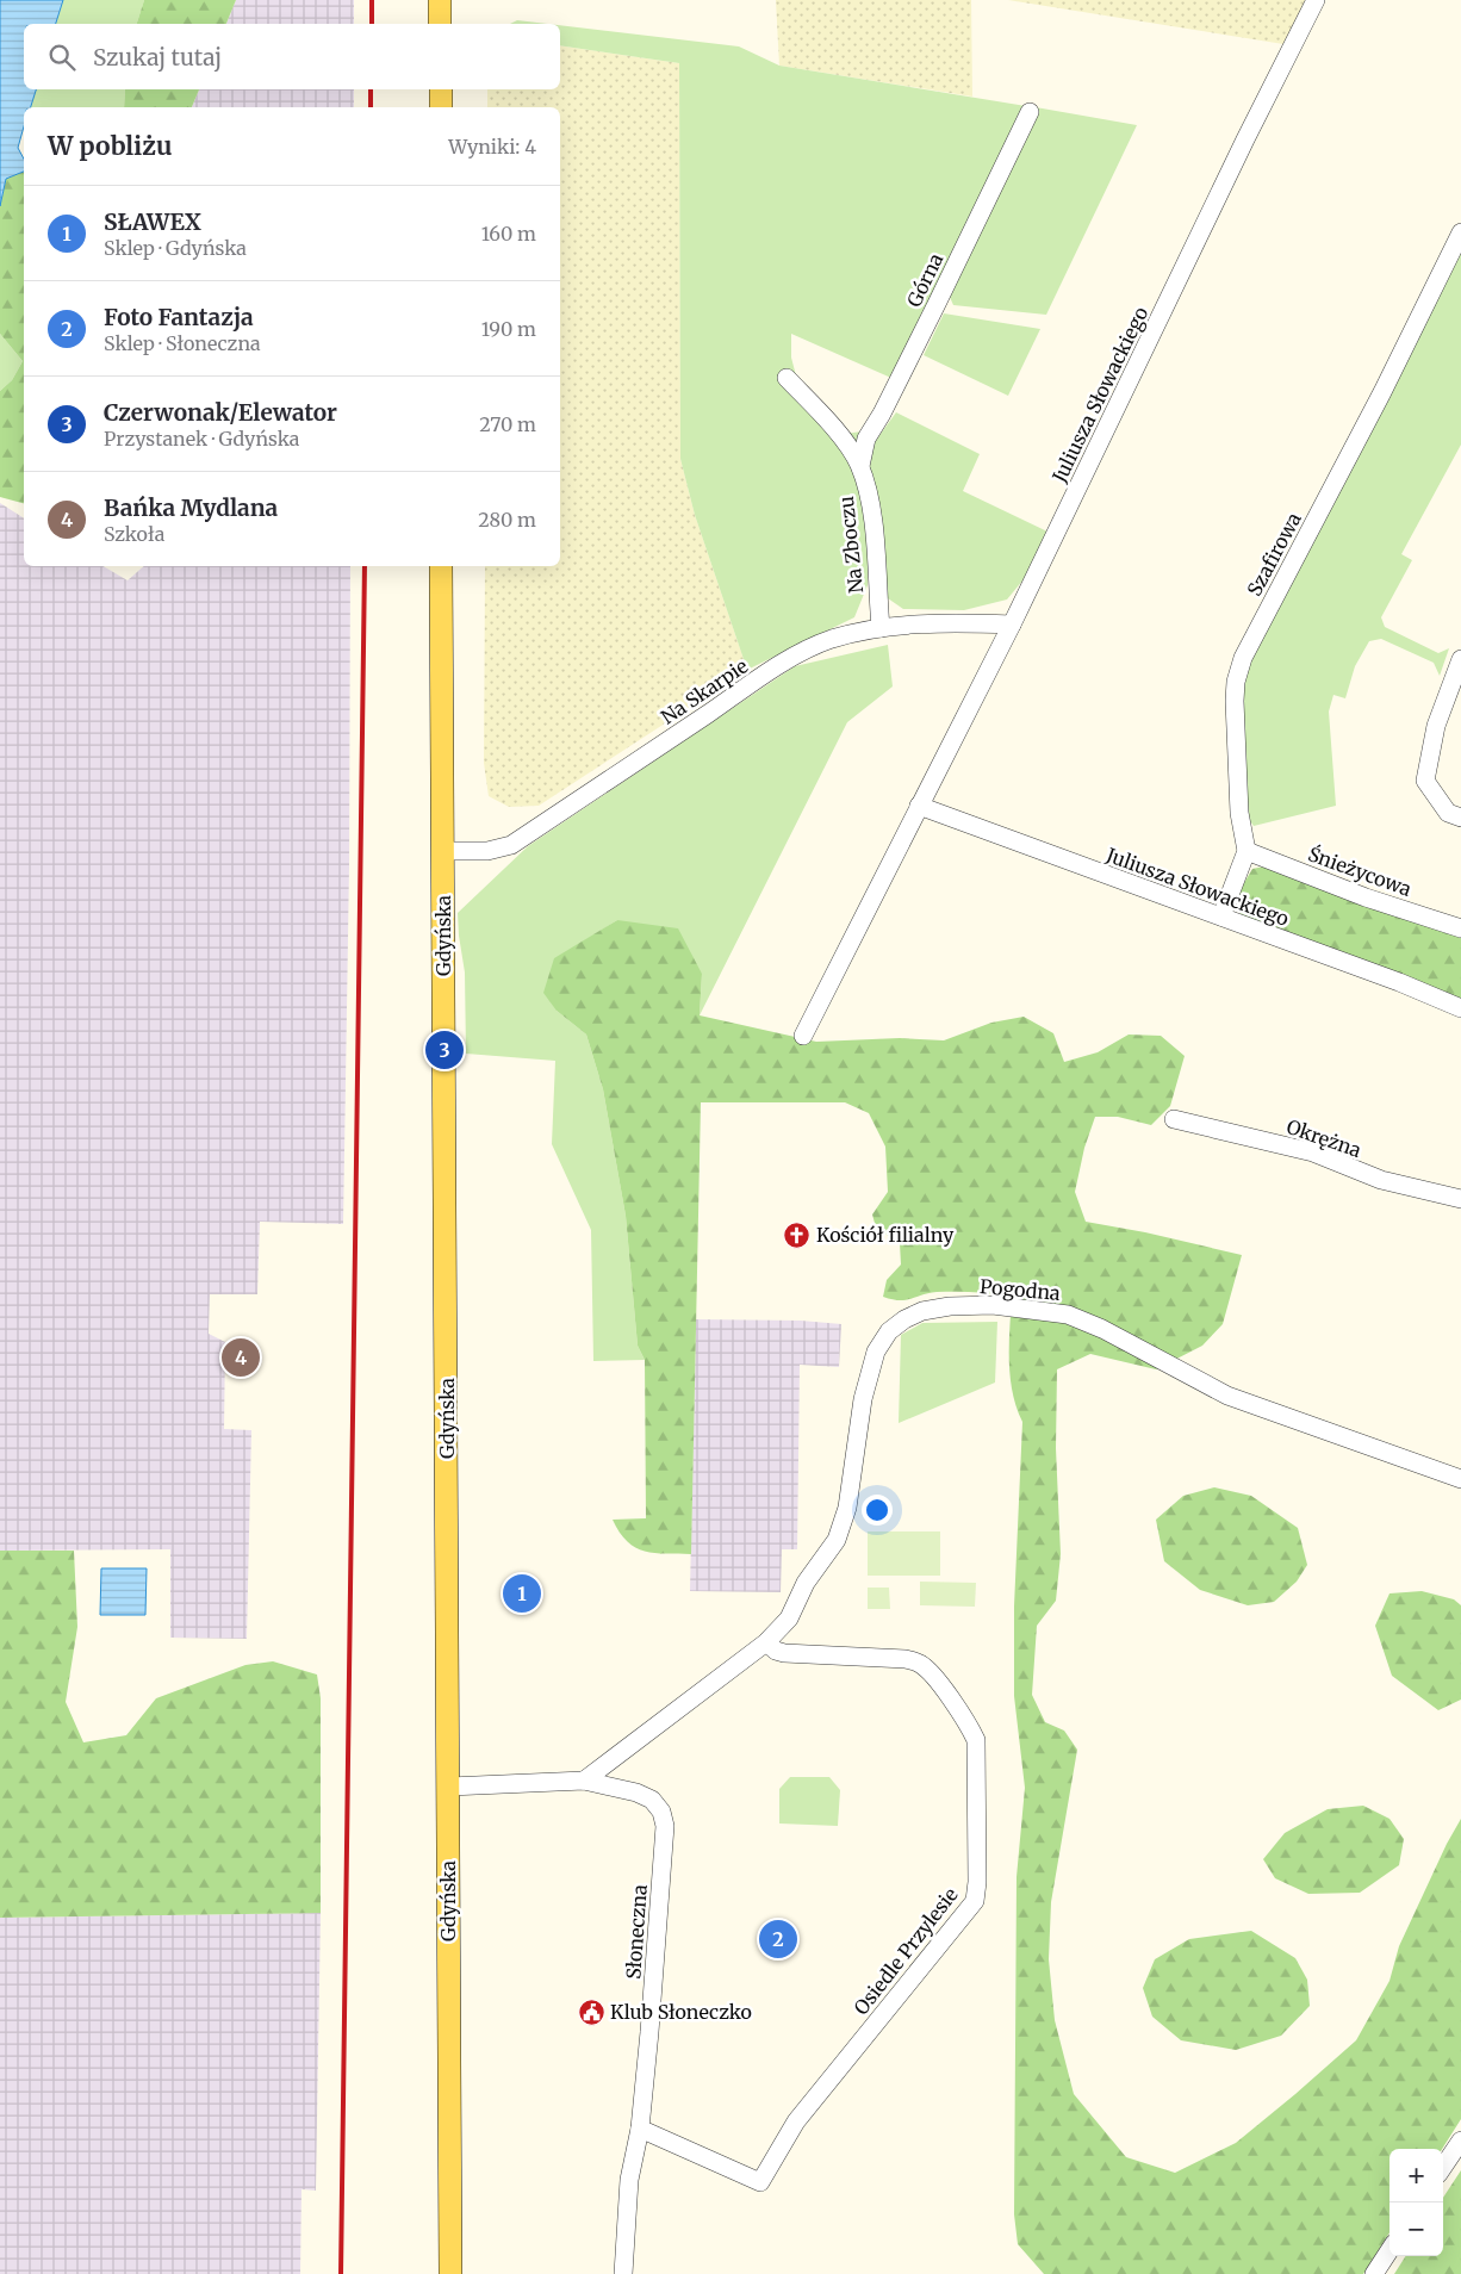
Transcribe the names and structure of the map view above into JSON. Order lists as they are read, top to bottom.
{
  "streets": {
    "main road": ["Gdyńska"],
    "street": [
      "Górna",
      "Juliusza Słowackiego",
      "Na Zboczu",
      "Szafirowa",
      "Na Skarpie",
      "Śnieżycowa",
      "Okrężna",
      "Pogodna",
      "Słoneczna",
      "Osiedle Przylesie"
    ]
  },
  "crossings": [
    ["Górna", "Na Zboczu"],
    ["Juliusza Słowackiego", "Na Skarpie"],
    ["Na Zboczu", "Na Skarpie"],
    ["Szafirowa", "Śnieżycowa"],
    ["Na Skarpie", "Gdyńska"],
    ["Gdyńska", "Słoneczna"],
    ["Pogodna", "Osiedle Przylesie"],
    ["Słoneczna", "Osiedle Przylesie"]
  ],
  "places": {
    "church": ["Kościół filialny"],
    "public building": ["Klub Słoneczko"]
  },
  "page": {
    "search": "Szukaj tutaj",
    "heading": ["W pobliżu", "Wyniki: 4"],
    "list": [
      {
        "mark": "1",
        "name": "SŁAWEX",
        "note": "Sklep · Gdyńska",
        "value": "160 m"
      },
      {
        "mark": "2",
        "name": "Foto Fantazja",
        "note": "Sklep · Słoneczna",
        "value": "190 m"
      },
      {
        "mark": "3",
        "name": "Czerwonak/Elewator",
        "note": "Przystanek · Gdyńska",
        "value": "270 m"
      },
      {
        "mark": "4",
        "name": "Bańka Mydlana",
        "note": "Szkoła",
        "value": "280 m"
      }
    ],
    "pins": [
      "3",
      "4",
      "1",
      "2"
    ],
    "map_buttons": ["+", "−"]
  }
}
